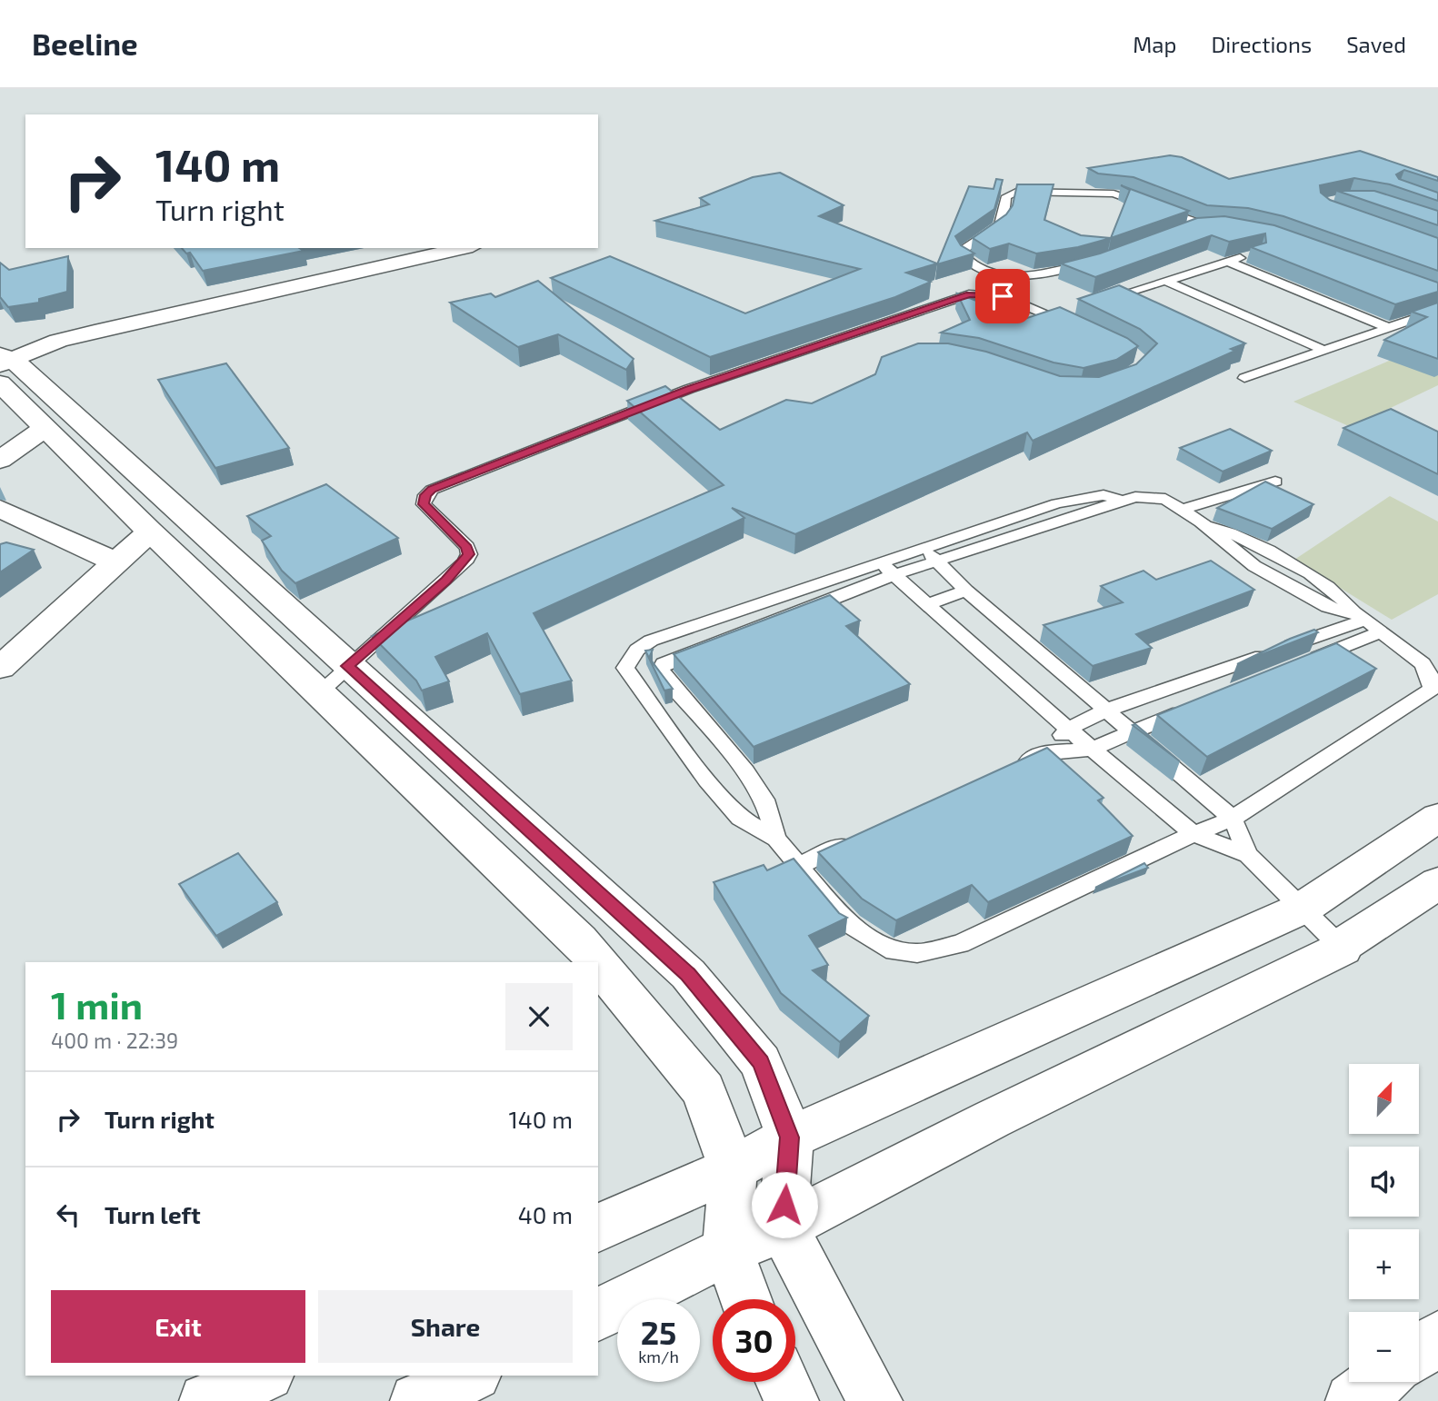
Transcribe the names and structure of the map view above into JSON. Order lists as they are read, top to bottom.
{
  "north": "top right",
  "page": {
    "header": "Beeline",
    "nav": ["Map", "Directions", "Saved"],
    "turn": ["140 m", "Turn right"],
    "heading": ["1 min", "400 m · 22:39"],
    "map_buttons": ["+", "−"],
    "list": [
      {
        "name": "Turn right",
        "value": "140 m"
      },
      {
        "name": "Turn left",
        "value": "40 m"
      }
    ],
    "buttons": ["Exit", "Share"],
    "speed": "25 km/h",
    "limit": "30"
  }
}
